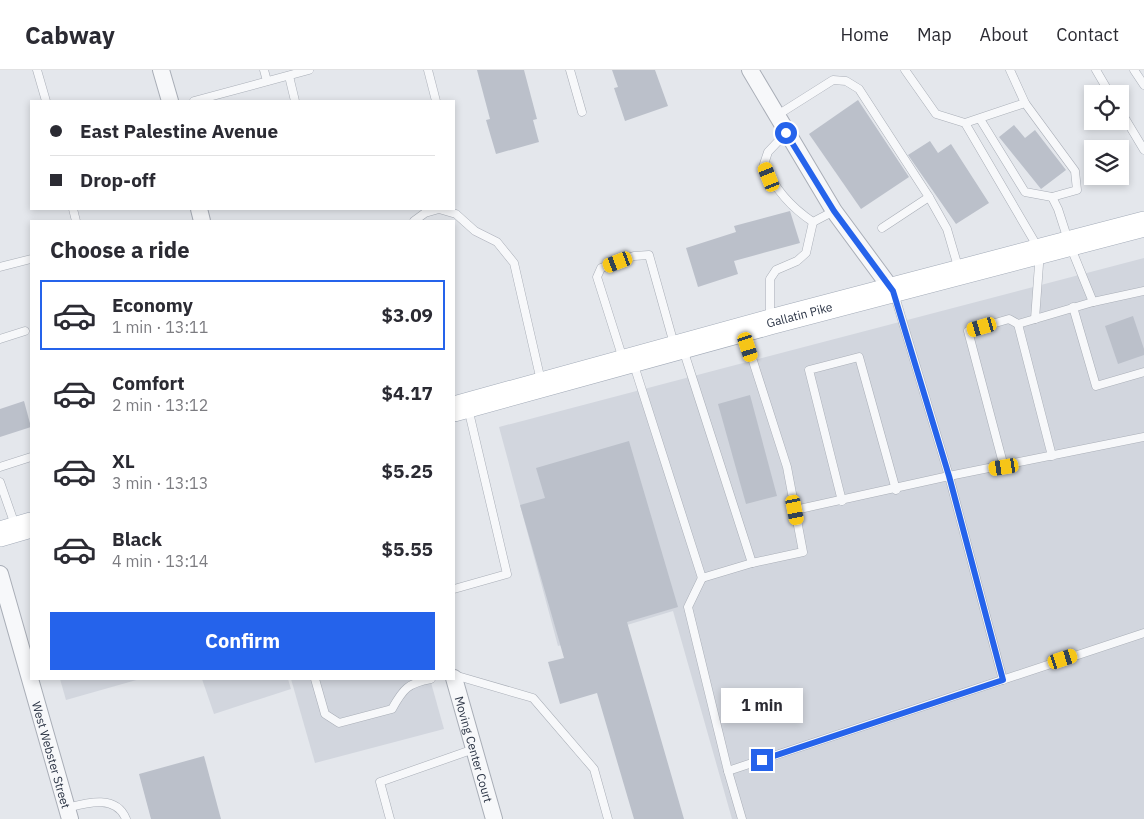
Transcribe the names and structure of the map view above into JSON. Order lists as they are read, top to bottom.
{
  "streets": {
    "main road": ["Gallatin Pike"],
    "street": ["Moving Center Court", "West Webster Street"]
  },
  "page": {
    "header": "Cabway",
    "nav": [
      "Home",
      "Map",
      "About",
      "Contact"
    ],
    "banner": ["East Palestine Avenue", "Drop-off"],
    "heading": "Choose a ride",
    "list": [
      {
        "name": "Economy",
        "note": "1 min · 13:11",
        "value": "$3.09"
      },
      {
        "name": "Comfort",
        "note": "2 min · 13:12",
        "value": "$4.17"
      },
      {
        "name": "XL",
        "note": "3 min · 13:13",
        "value": "$5.25"
      },
      {
        "name": "Black",
        "note": "4 min · 13:14",
        "value": "$5.55"
      }
    ],
    "buttons": "Confirm",
    "bubble": "1 min"
  }
}
